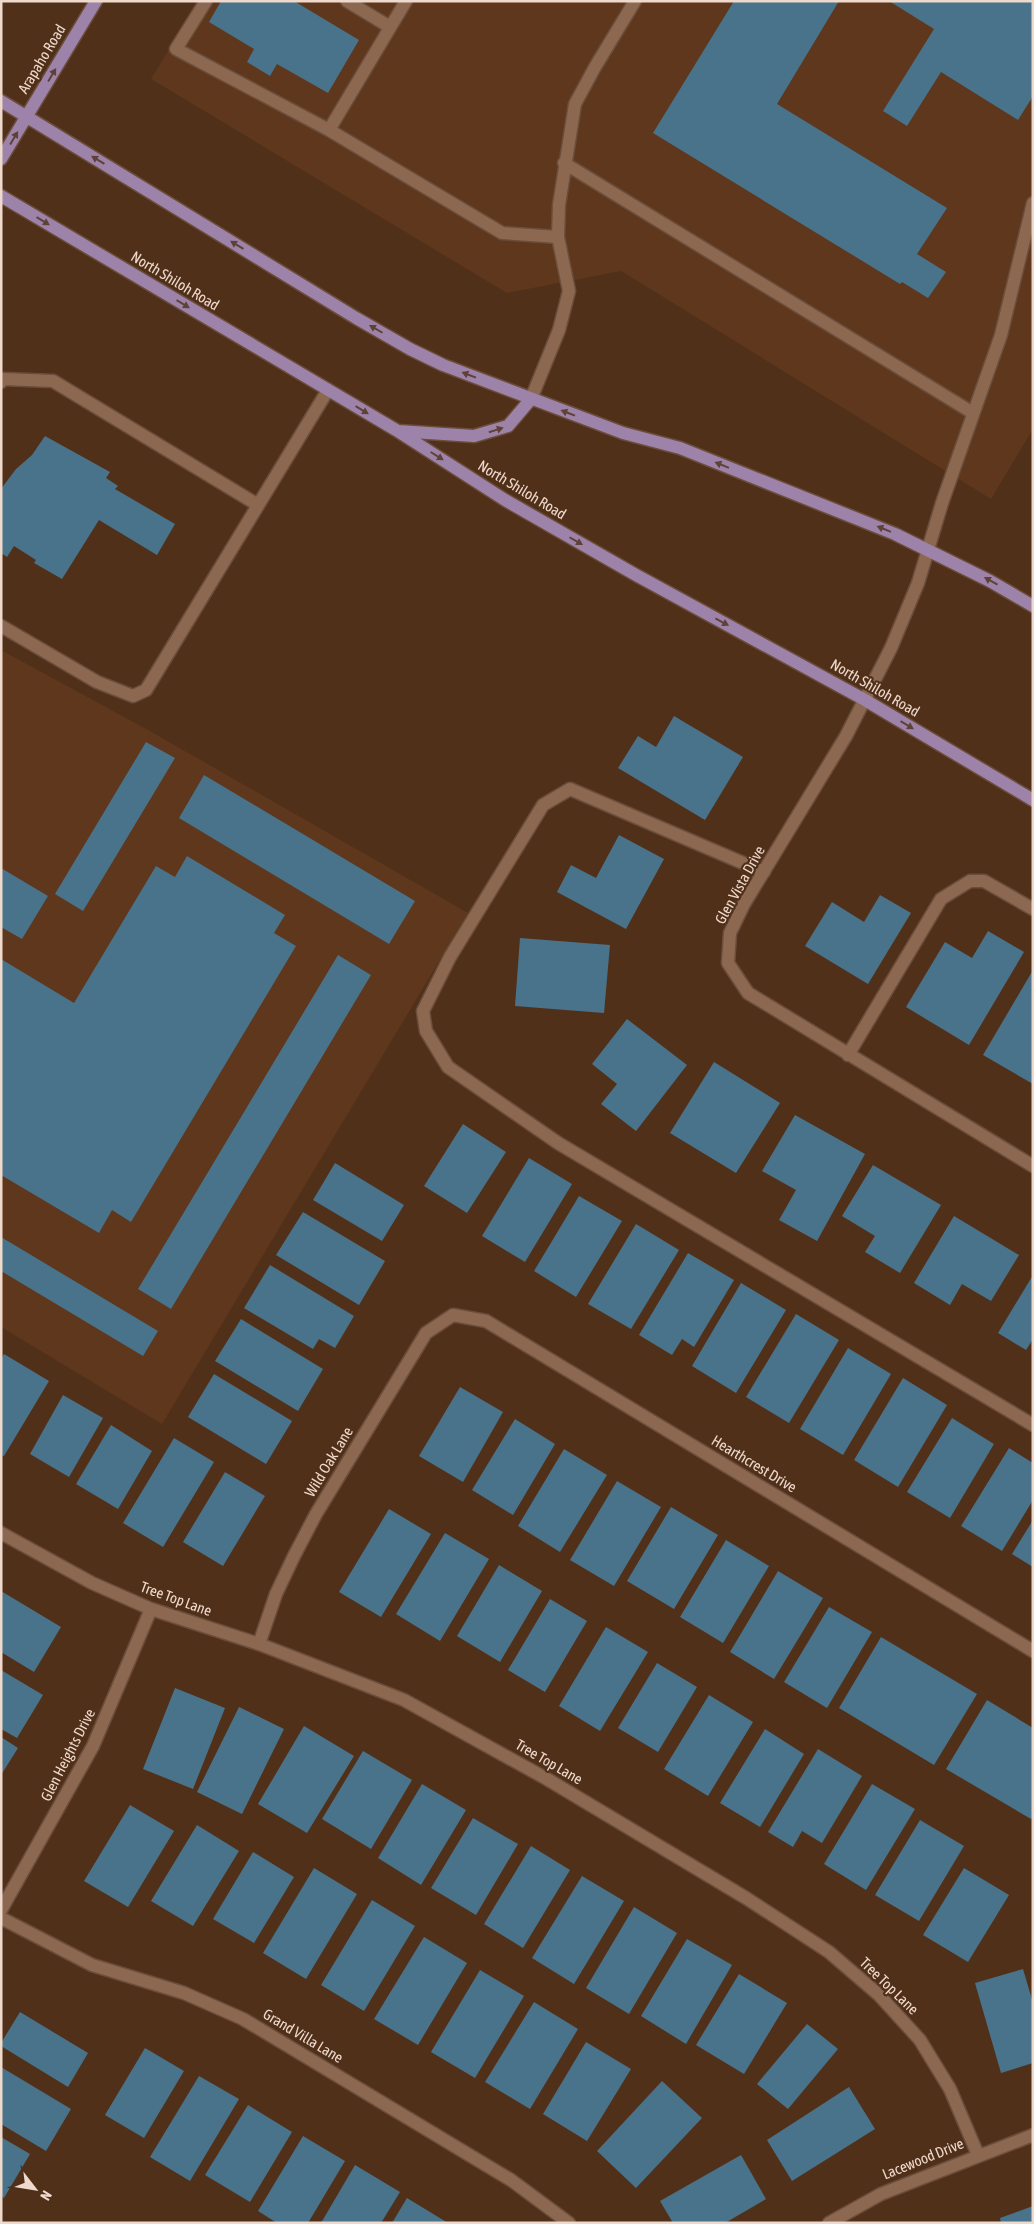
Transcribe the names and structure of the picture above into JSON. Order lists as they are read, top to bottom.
{
  "streets": {
    "main road": ["Arapaho Road", "North Shiloh Road"],
    "street": [
      "Glen Vista Drive",
      "Wild Oak Lane",
      "Hearthcrest Drive",
      "Tree Top Lane",
      "Glen Heights Drive",
      "Grand Villa Lane",
      "Lacewood Drive"
    ]
  },
  "crossings": [
    ["North Shiloh Road", "Glen Vista Drive"],
    ["Wild Oak Lane", "Hearthcrest Drive"],
    ["Wild Oak Lane", "Tree Top Lane"],
    ["Tree Top Lane", "Glen Heights Drive"],
    ["Tree Top Lane", "Lacewood Drive"]
  ],
  "one_way": ["Arapaho Road"],
  "north": "bottom right"
}
